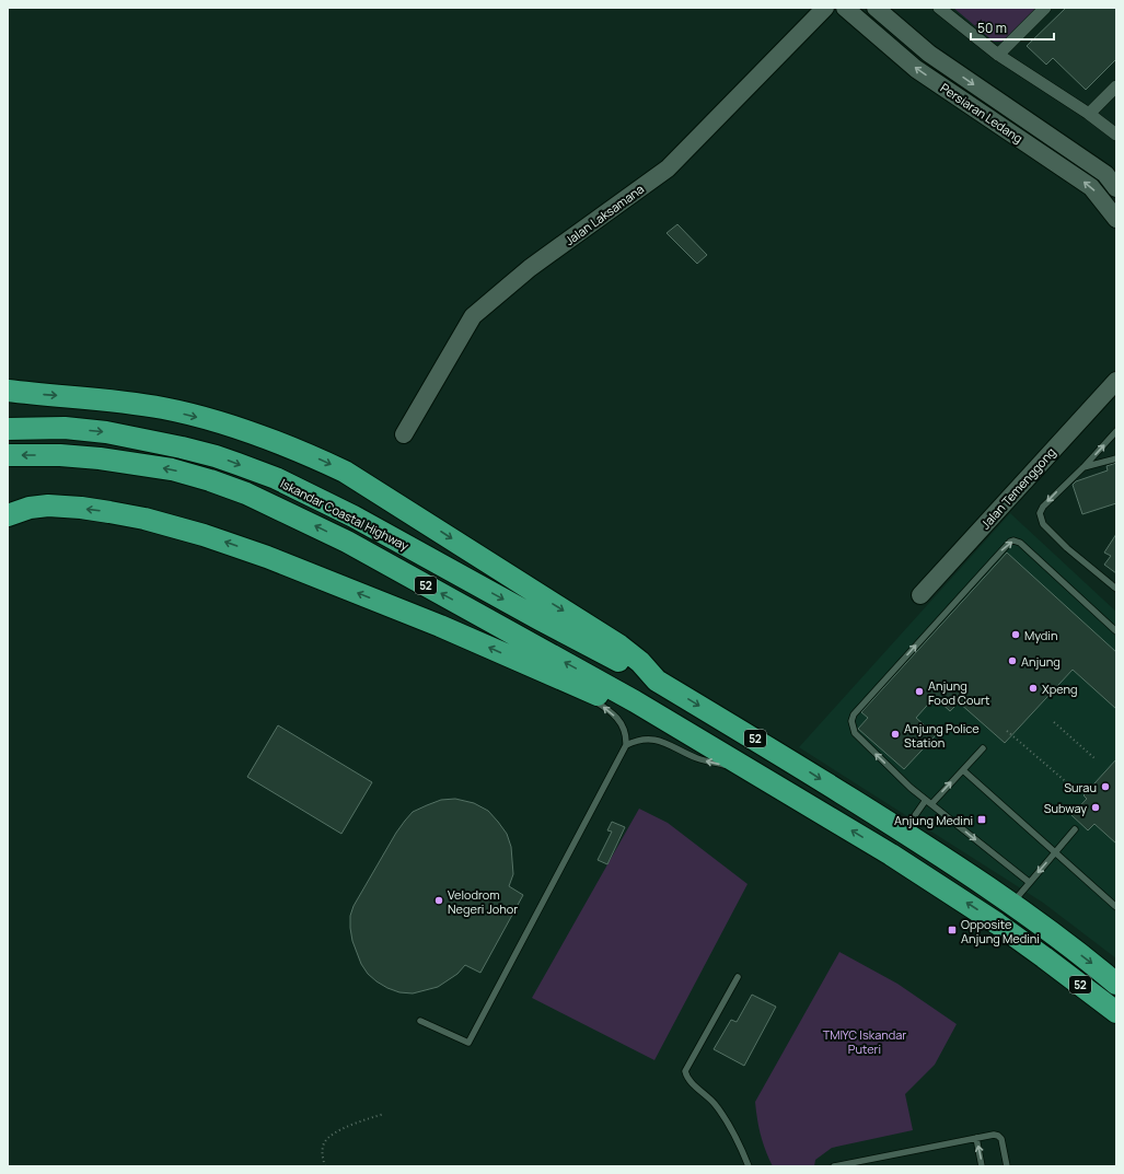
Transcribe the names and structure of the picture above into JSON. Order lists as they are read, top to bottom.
{
  "streets": {
    "highway": ["Iskandar Coastal Highway", "52"],
    "street": ["Persiaran Ledang", "Jalan Laksamana", "Jalan Temenggong"]
  },
  "crossings": [
    ["Iskandar Coastal Highway", "52"]
  ],
  "parks": ["TMIYC Iskandar Puteri"],
  "places": {
    "other": [
      "Mydin",
      "Anjung",
      "Xpeng",
      "Anjung Food Court",
      "Anjung Police Station",
      "Surau",
      "Subway",
      "Velodrom Negeri Johor"
    ],
    "transit": ["Anjung Medini", "Opposite Anjung Medini"]
  },
  "scale_bar": "50 m"
}
